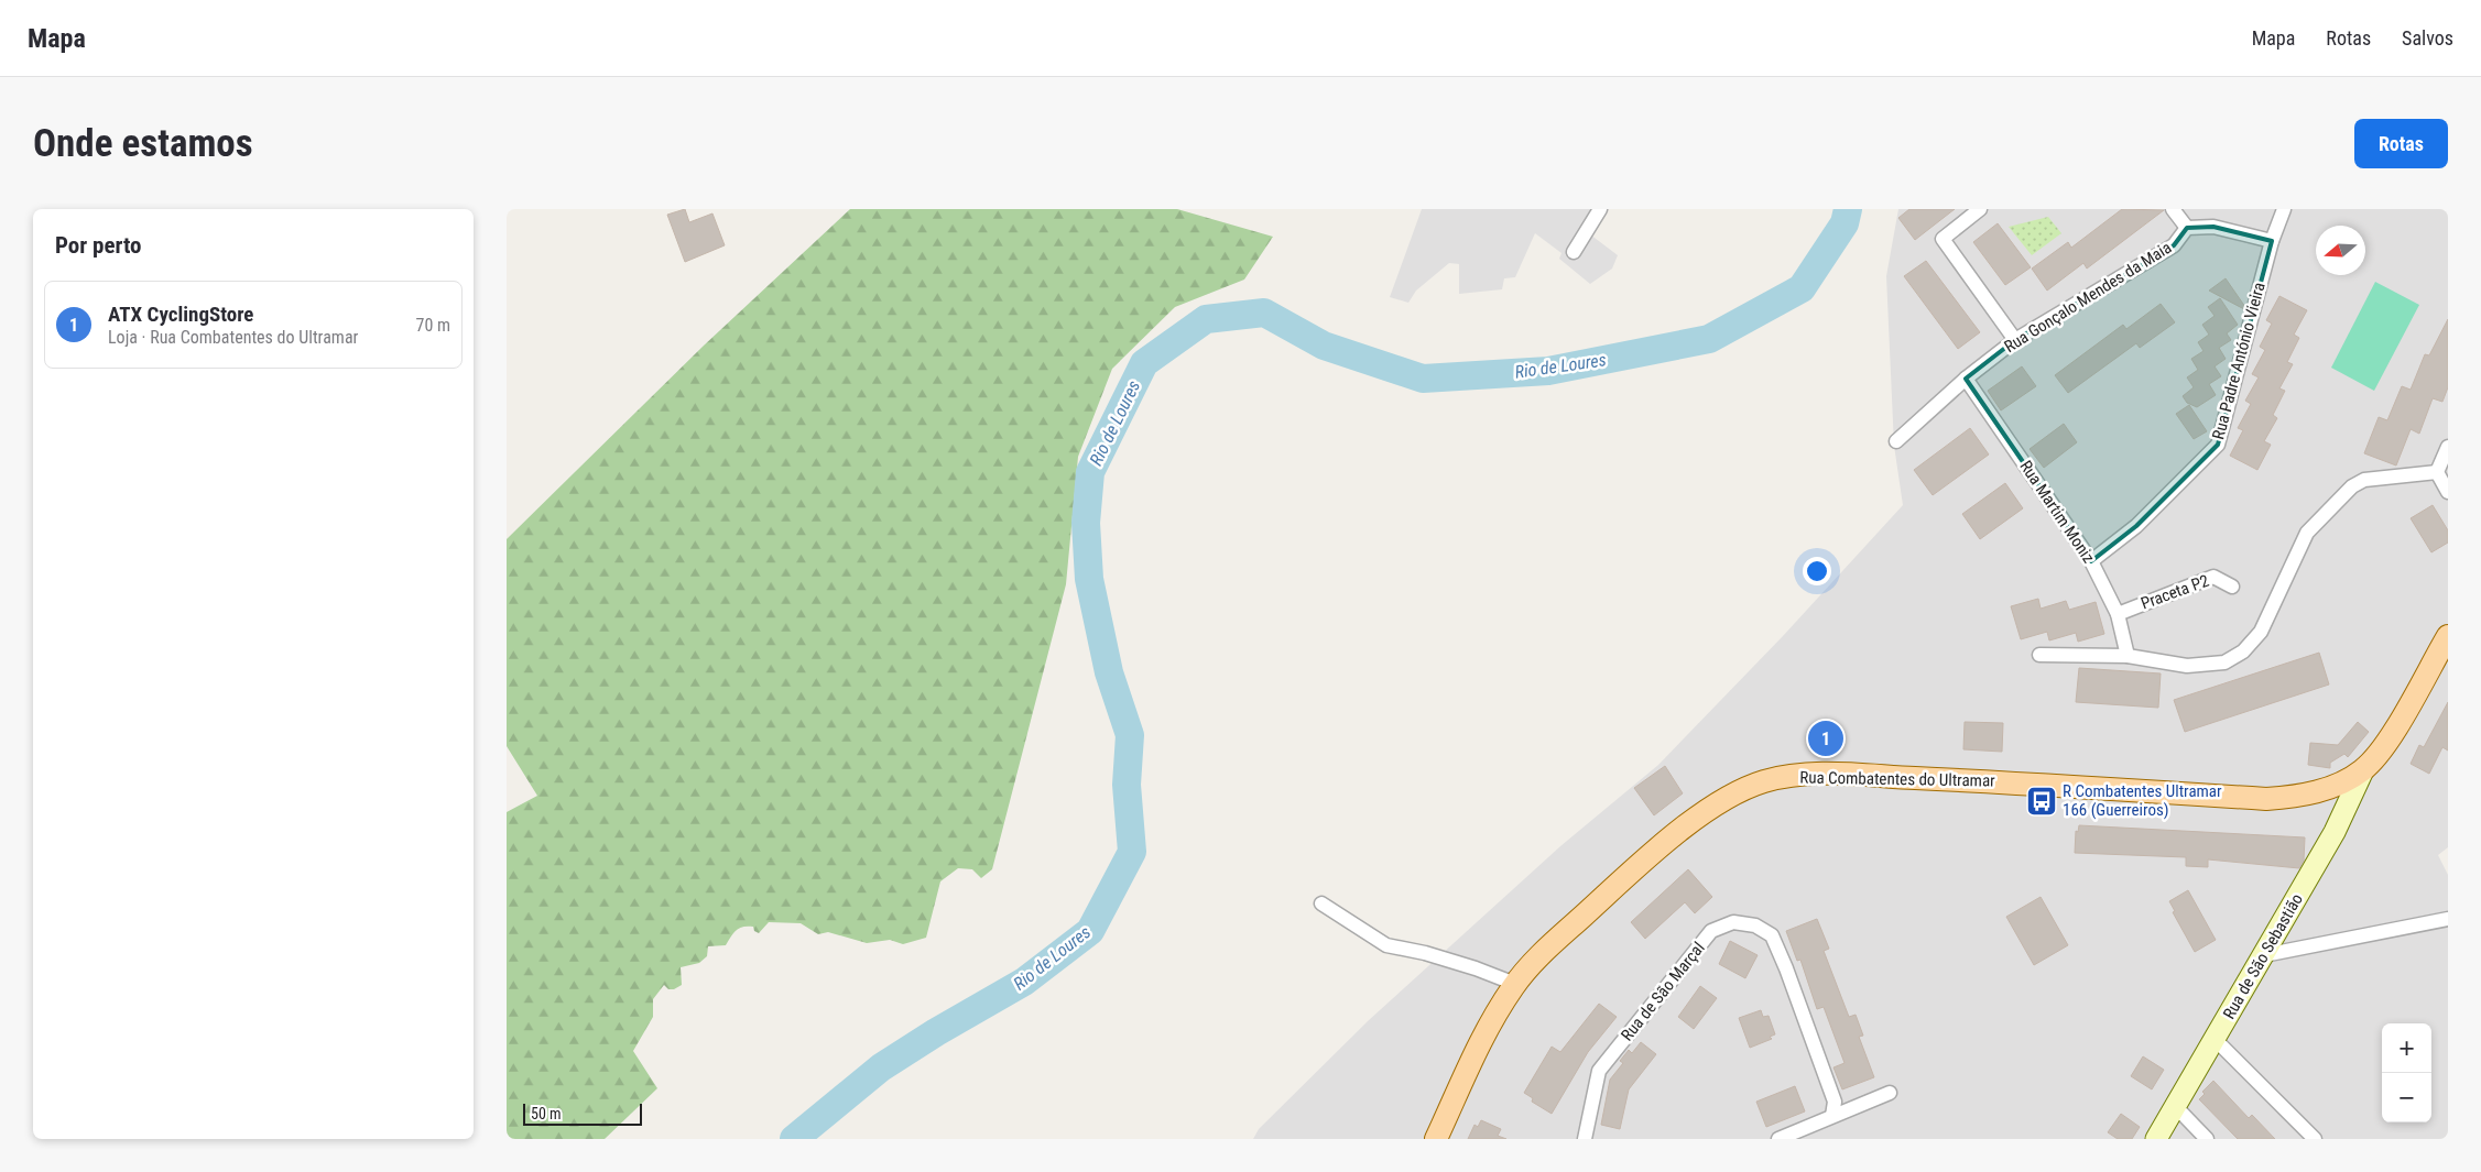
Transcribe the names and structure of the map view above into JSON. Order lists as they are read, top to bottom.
{
  "streets": {
    "main road": ["Rua Combatentes do Ultramar"],
    "street": [
      "Rua Gonçalo Mendes da Maia",
      "Rua Padre António Vieira",
      "Rua Martim Moniz",
      "Praceta P2",
      "Rua de São Sebastião",
      "Rua de São Marçal"
    ]
  },
  "crossings": [
    ["Rua Gonçalo Mendes da Maia", "Rua Padre António Vieira"],
    ["Rua Gonçalo Mendes da Maia", "Rua Martim Moniz"],
    ["Rua Padre António Vieira", "Rua Martim Moniz"],
    ["Rua Martim Moniz", "Praceta P2"],
    ["Rua Combatentes do Ultramar", "Rua de São Sebastião"]
  ],
  "water": ["Rio de Loures"],
  "places": {
    "bus stop": ["R Combatentes Ultramar 166 (Guerreiros)"]
  },
  "scale_bar": "50 m",
  "north": "left",
  "page": {
    "header": "Mapa",
    "nav": ["Mapa", "Rotas", "Salvos"],
    "buttons": "Rotas",
    "title": "Onde estamos",
    "heading": "Por perto",
    "list": [
      {
        "mark": "1",
        "name": "ATX CyclingStore",
        "note": "Loja · Rua Combatentes do Ultramar",
        "value": "70 m"
      }
    ],
    "pins": "1",
    "map_buttons": ["+", "−"],
    "scale": "50 m"
  }
}
